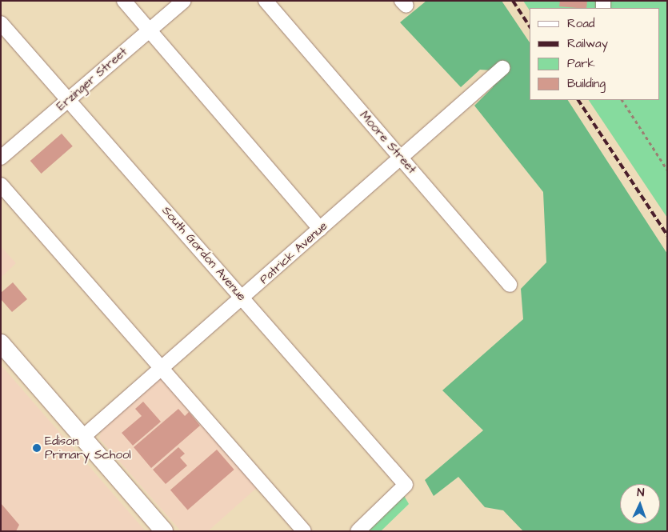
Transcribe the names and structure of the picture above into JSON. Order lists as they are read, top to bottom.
{
  "streets": {
    "street": [
      "Erzinger Street",
      "Moore Street",
      "Patrick Avenue",
      "South Gordon Avenue"
    ]
  },
  "crossings": [
    ["Erzinger Street", "South Gordon Avenue"],
    ["Moore Street", "Patrick Avenue"],
    ["Patrick Avenue", "South Gordon Avenue"]
  ],
  "places": ["Edison Primary School"],
  "legend": [
    "Road",
    "Railway",
    "Park",
    "Building"
  ],
  "north": "top"
}
